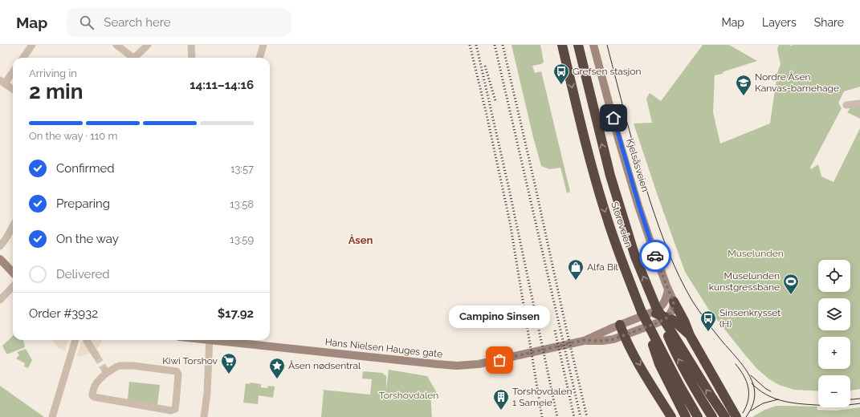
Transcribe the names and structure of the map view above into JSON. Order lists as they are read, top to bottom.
{
  "streets": {
    "highway": ["Storoveien"],
    "street": ["Kjelsåsveien", "Hans Nielsen Hauges gate"]
  },
  "crossings": [
    ["Kjelsåsveien", "Hans Nielsen Hauges gate"],
    ["Storoveien", "Hans Nielsen Hauges gate"]
  ],
  "districts": ["Åsen"],
  "parks": ["Muselunden", "Torshovdalen"],
  "places": {
    "bus stop": ["Grefsen stasjon", "Sinsenkrysset (H)"],
    "school or university": ["Nordre Åsen Kanvas-barnehage"],
    "shop": ["Alfa Bil"],
    "sports": ["Muselunden kunstgressbane"],
    "other": ["Campino Sinsen"],
    "supermarket": ["Kiwi Torshov"],
    "place": ["Åsen nødsentral"],
    "building": ["Torshovdalen 1 Sameie"]
  },
  "page": {
    "header": "Map",
    "search": "Search here",
    "nav": ["Map", "Layers", "Share"],
    "heading": ["2 min", "Arriving in", "14:11–14:16"],
    "panel": ["Order #3932", "$17.92"],
    "bar": "On the way · 110 m",
    "list": [
      ["Confirmed", "13:57"],
      ["Preparing", "13:58"],
      ["On the way", "13:59"],
      "Delivered"
    ],
    "map_buttons": ["+", "−"],
    "bubble": "Campino Sinsen"
  }
}
